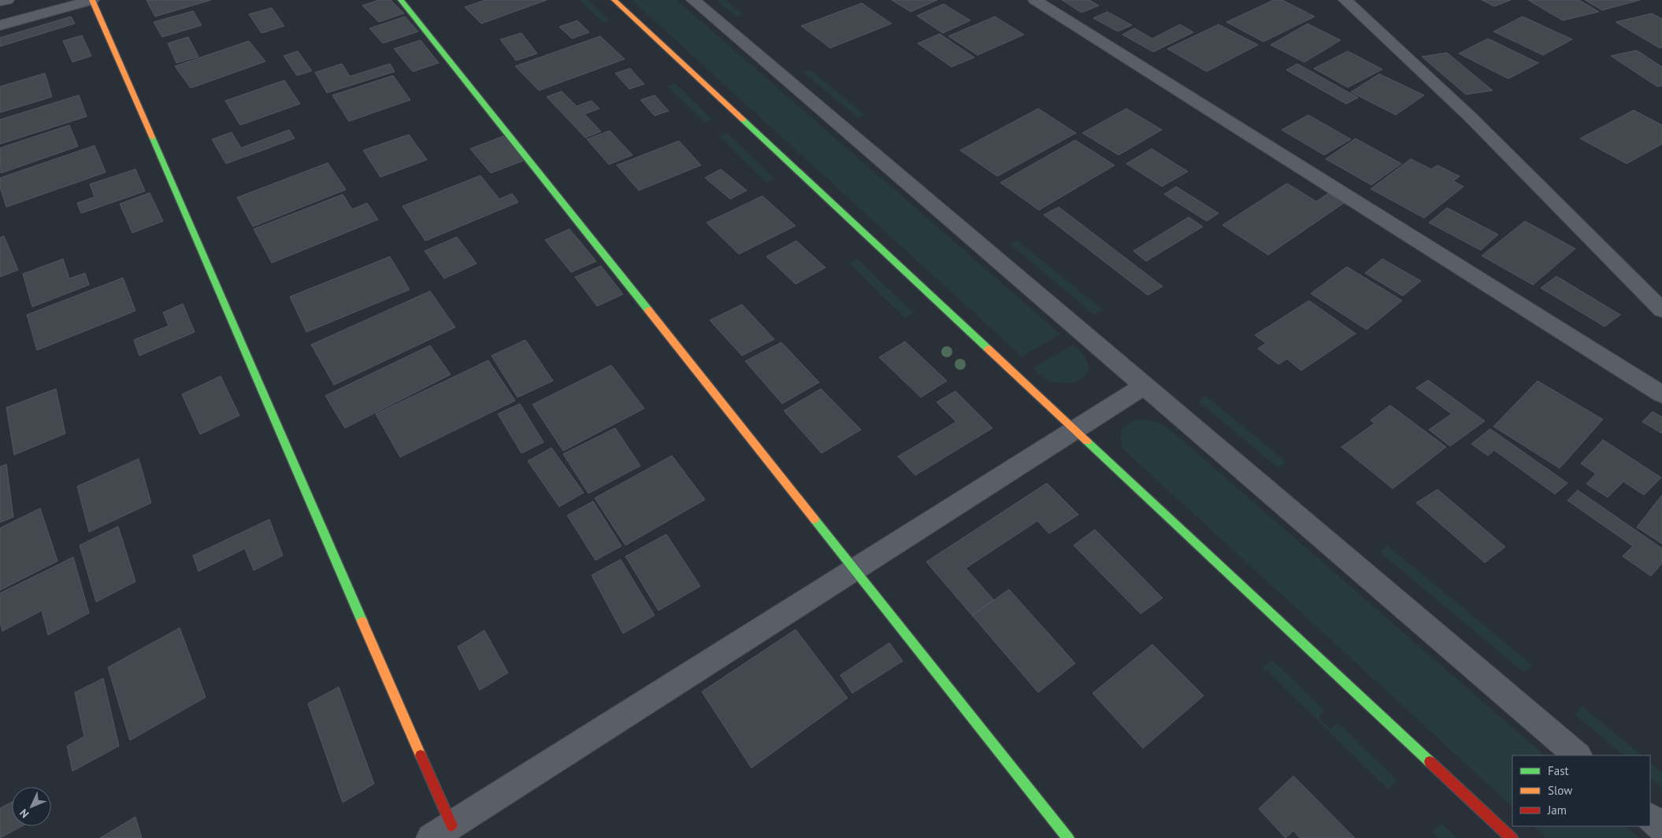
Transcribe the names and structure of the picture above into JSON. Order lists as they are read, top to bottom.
{
  "legend": ["Fast", "Slow", "Jam"],
  "north": "bottom left"
}
